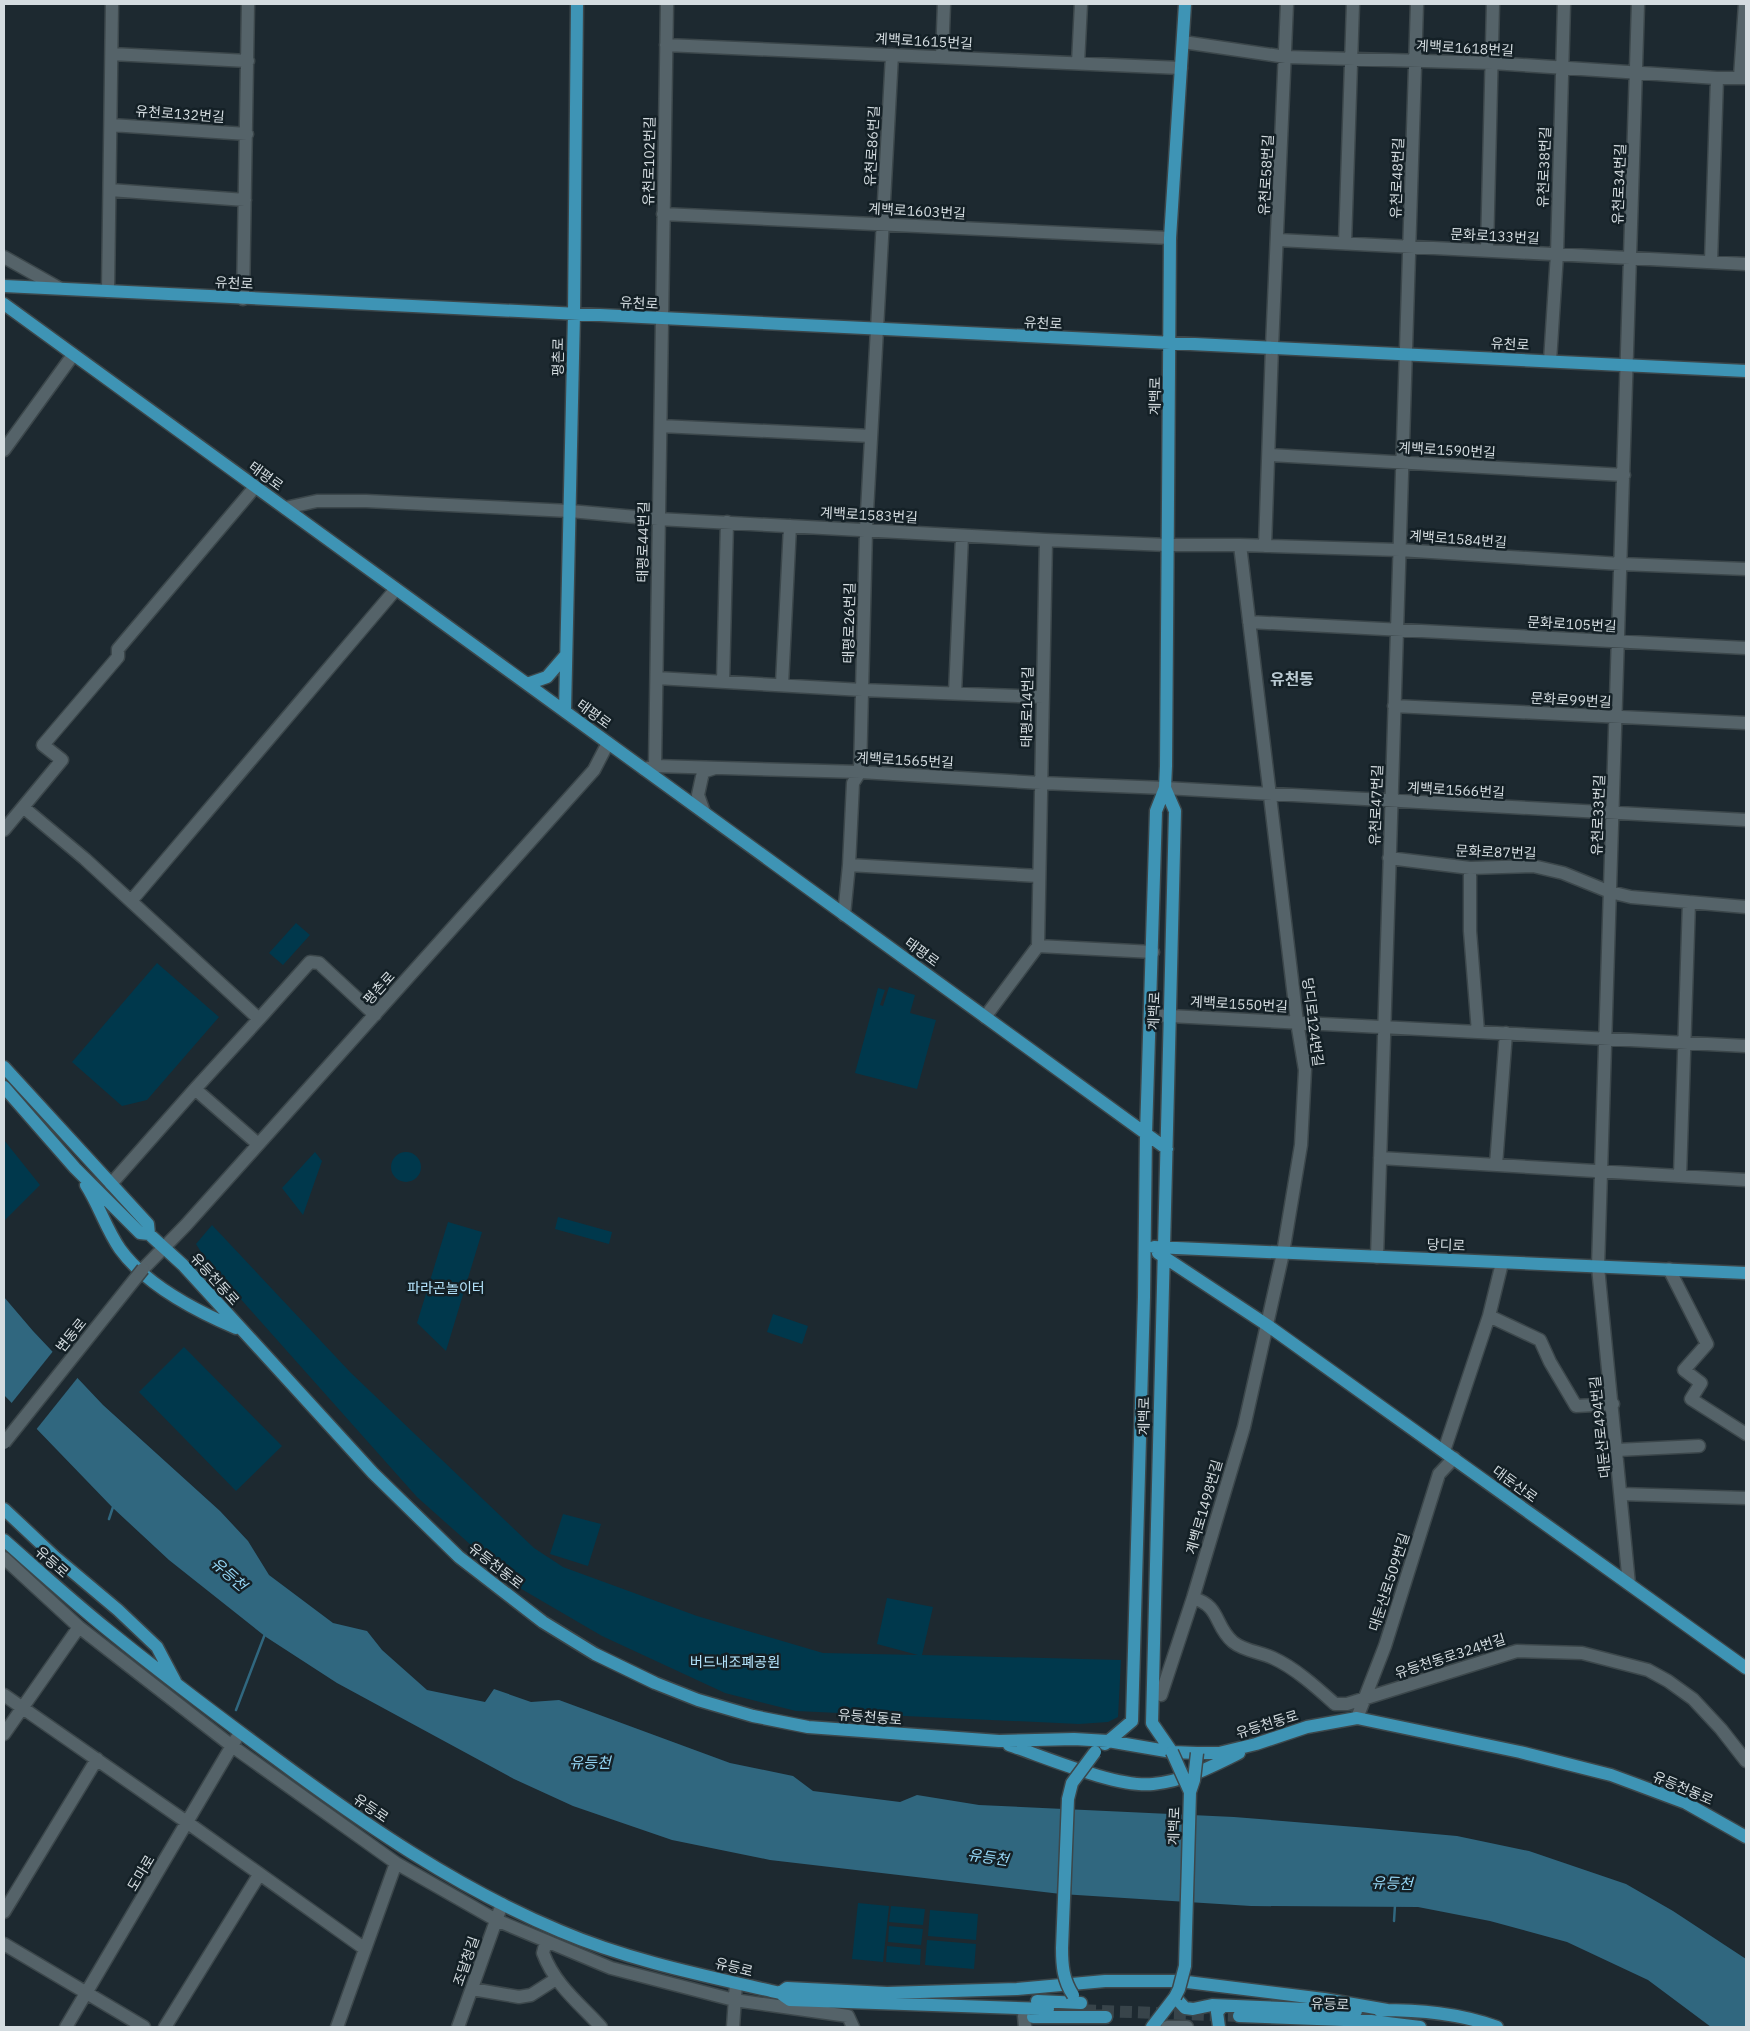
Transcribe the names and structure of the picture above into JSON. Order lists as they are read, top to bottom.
{
  "streets": {
    "main road": [
      "유천로",
      "평촌로",
      "계백로",
      "태평로",
      "당디로",
      "유등천동로",
      "대둔산로",
      "유등로"
    ],
    "street": [
      "계백로1615번길",
      "계백로1618번길",
      "유천로132번길",
      "유천로86번길",
      "유천로102번길",
      "유천로38번길",
      "유천로58번길",
      "유천로48번길",
      "유천로34번길",
      "계백로1603번길",
      "문화로133번길",
      "계백로1590번길",
      "계백로1583번길",
      "계백로1584번길",
      "태평로44번길",
      "태평로26번길",
      "문화로105번길",
      "문화로99번길",
      "태평로14번길",
      "계백로1565번길",
      "계백로1566번길",
      "유천로47번길",
      "유천로33번길",
      "문화로87번길",
      "계백로1550번길",
      "당디로124번길",
      "변동로",
      "대둔산로494번길",
      "계백로1498번길",
      "대둔산로509번길",
      "유등천동로324번길",
      "도마로",
      "조달청길"
    ]
  },
  "crossings": [
    ["계백로1615번길", "유천로86번길"],
    ["계백로1615번길", "유천로102번길"],
    ["계백로1615번길", "계백로"],
    ["계백로1618번길", "유천로38번길"],
    ["계백로1618번길", "유천로58번길"],
    ["계백로1618번길", "유천로48번길"],
    ["계백로1618번길", "유천로34번길"],
    ["계백로1618번길", "계백로"],
    ["유천로86번길", "계백로1603번길"],
    ["유천로86번길", "유천로"],
    ["유천로86번길", "태평로26번길"],
    ["유천로102번길", "계백로1603번길"],
    ["유천로102번길", "유천로"],
    ["유천로102번길", "태평로44번길"],
    ["유천로38번길", "문화로133번길"],
    ["유천로38번길", "유천로"],
    ["유천로58번길", "문화로133번길"],
    ["유천로58번길", "유천로"],
    ["유천로48번길", "문화로133번길"],
    ["유천로48번길", "유천로"],
    ["유천로48번길", "유천로47번길"],
    ["유천로34번길", "문화로133번길"],
    ["유천로34번길", "유천로"],
    ["유천로34번길", "유천로33번길"],
    ["계백로1603번길", "계백로"],
    ["유천로", "평촌로"],
    ["유천로", "계백로"],
    ["유천로", "태평로44번길"],
    ["유천로", "태평로26번길"],
    ["유천로", "유천로47번길"],
    ["유천로", "유천로33번길"],
    ["평촌로", "태평로"],
    ["평촌로", "계백로1583번길"],
    ["평촌로", "유등천동로"],
    ["평촌로", "변동로"],
    ["계백로", "태평로"],
    ["계백로", "계백로1583번길"],
    ["계백로", "계백로1584번길"],
    ["계백로", "계백로1565번길"],
    ["계백로", "계백로1566번길"],
    ["계백로", "계백로1550번길"],
    ["계백로", "당디로"],
    ["계백로", "유등천동로"],
    ["계백로", "대둔산로"],
    ["계백로1590번길", "유천로47번길"],
    ["계백로1590번길", "유천로33번길"],
    ["태평로", "계백로1583번길"],
    ["태평로", "태평로44번길"],
    ["태평로", "태평로26번길"],
    ["태평로", "계백로1565번길"],
    ["계백로1583번길", "계백로1584번길"],
    ["계백로1583번길", "태평로44번길"],
    ["계백로1583번길", "태평로26번길"],
    ["계백로1583번길", "태평로14번길"],
    ["계백로1584번길", "유천로47번길"],
    ["계백로1584번길", "유천로33번길"],
    ["계백로1584번길", "당디로124번길"],
    ["태평로44번길", "계백로1565번길"],
    ["태평로26번길", "계백로1565번길"],
    ["문화로105번길", "유천로47번길"],
    ["문화로105번길", "유천로33번길"],
    ["문화로105번길", "당디로124번길"],
    ["문화로99번길", "유천로47번길"],
    ["문화로99번길", "유천로33번길"],
    ["태평로14번길", "계백로1565번길"],
    ["계백로1565번길", "계백로1566번길"],
    ["계백로1566번길", "유천로47번길"],
    ["계백로1566번길", "유천로33번길"],
    ["계백로1566번길", "당디로124번길"],
    ["유천로47번길", "문화로87번길"],
    ["유천로47번길", "계백로1550번길"],
    ["유천로47번길", "당디로"],
    ["유천로33번길", "문화로87번길"],
    ["유천로33번길", "계백로1550번길"],
    ["유천로33번길", "당디로"],
    ["유천로33번길", "대둔산로494번길"],
    ["계백로1550번길", "당디로124번길"],
    ["당디로124번길", "당디로"],
    ["당디로", "대둔산로494번길"],
    ["당디로", "대둔산로"],
    ["유등천동로", "변동로"],
    ["유등천동로", "대둔산로509번길"],
    ["대둔산로494번길", "대둔산로"],
    ["대둔산로", "계백로1498번길"],
    ["대둔산로", "대둔산로509번길"],
    ["계백로1498번길", "유등천동로324번길"],
    ["유등로", "도마로"],
    ["유등로", "조달청길"],
    ["대둔산로509번길", "유등천동로324번길"]
  ],
  "districts": ["유천동"],
  "water": ["유등천"],
  "parks": ["파라곤놀이터", "버드내조폐공원"]
}
